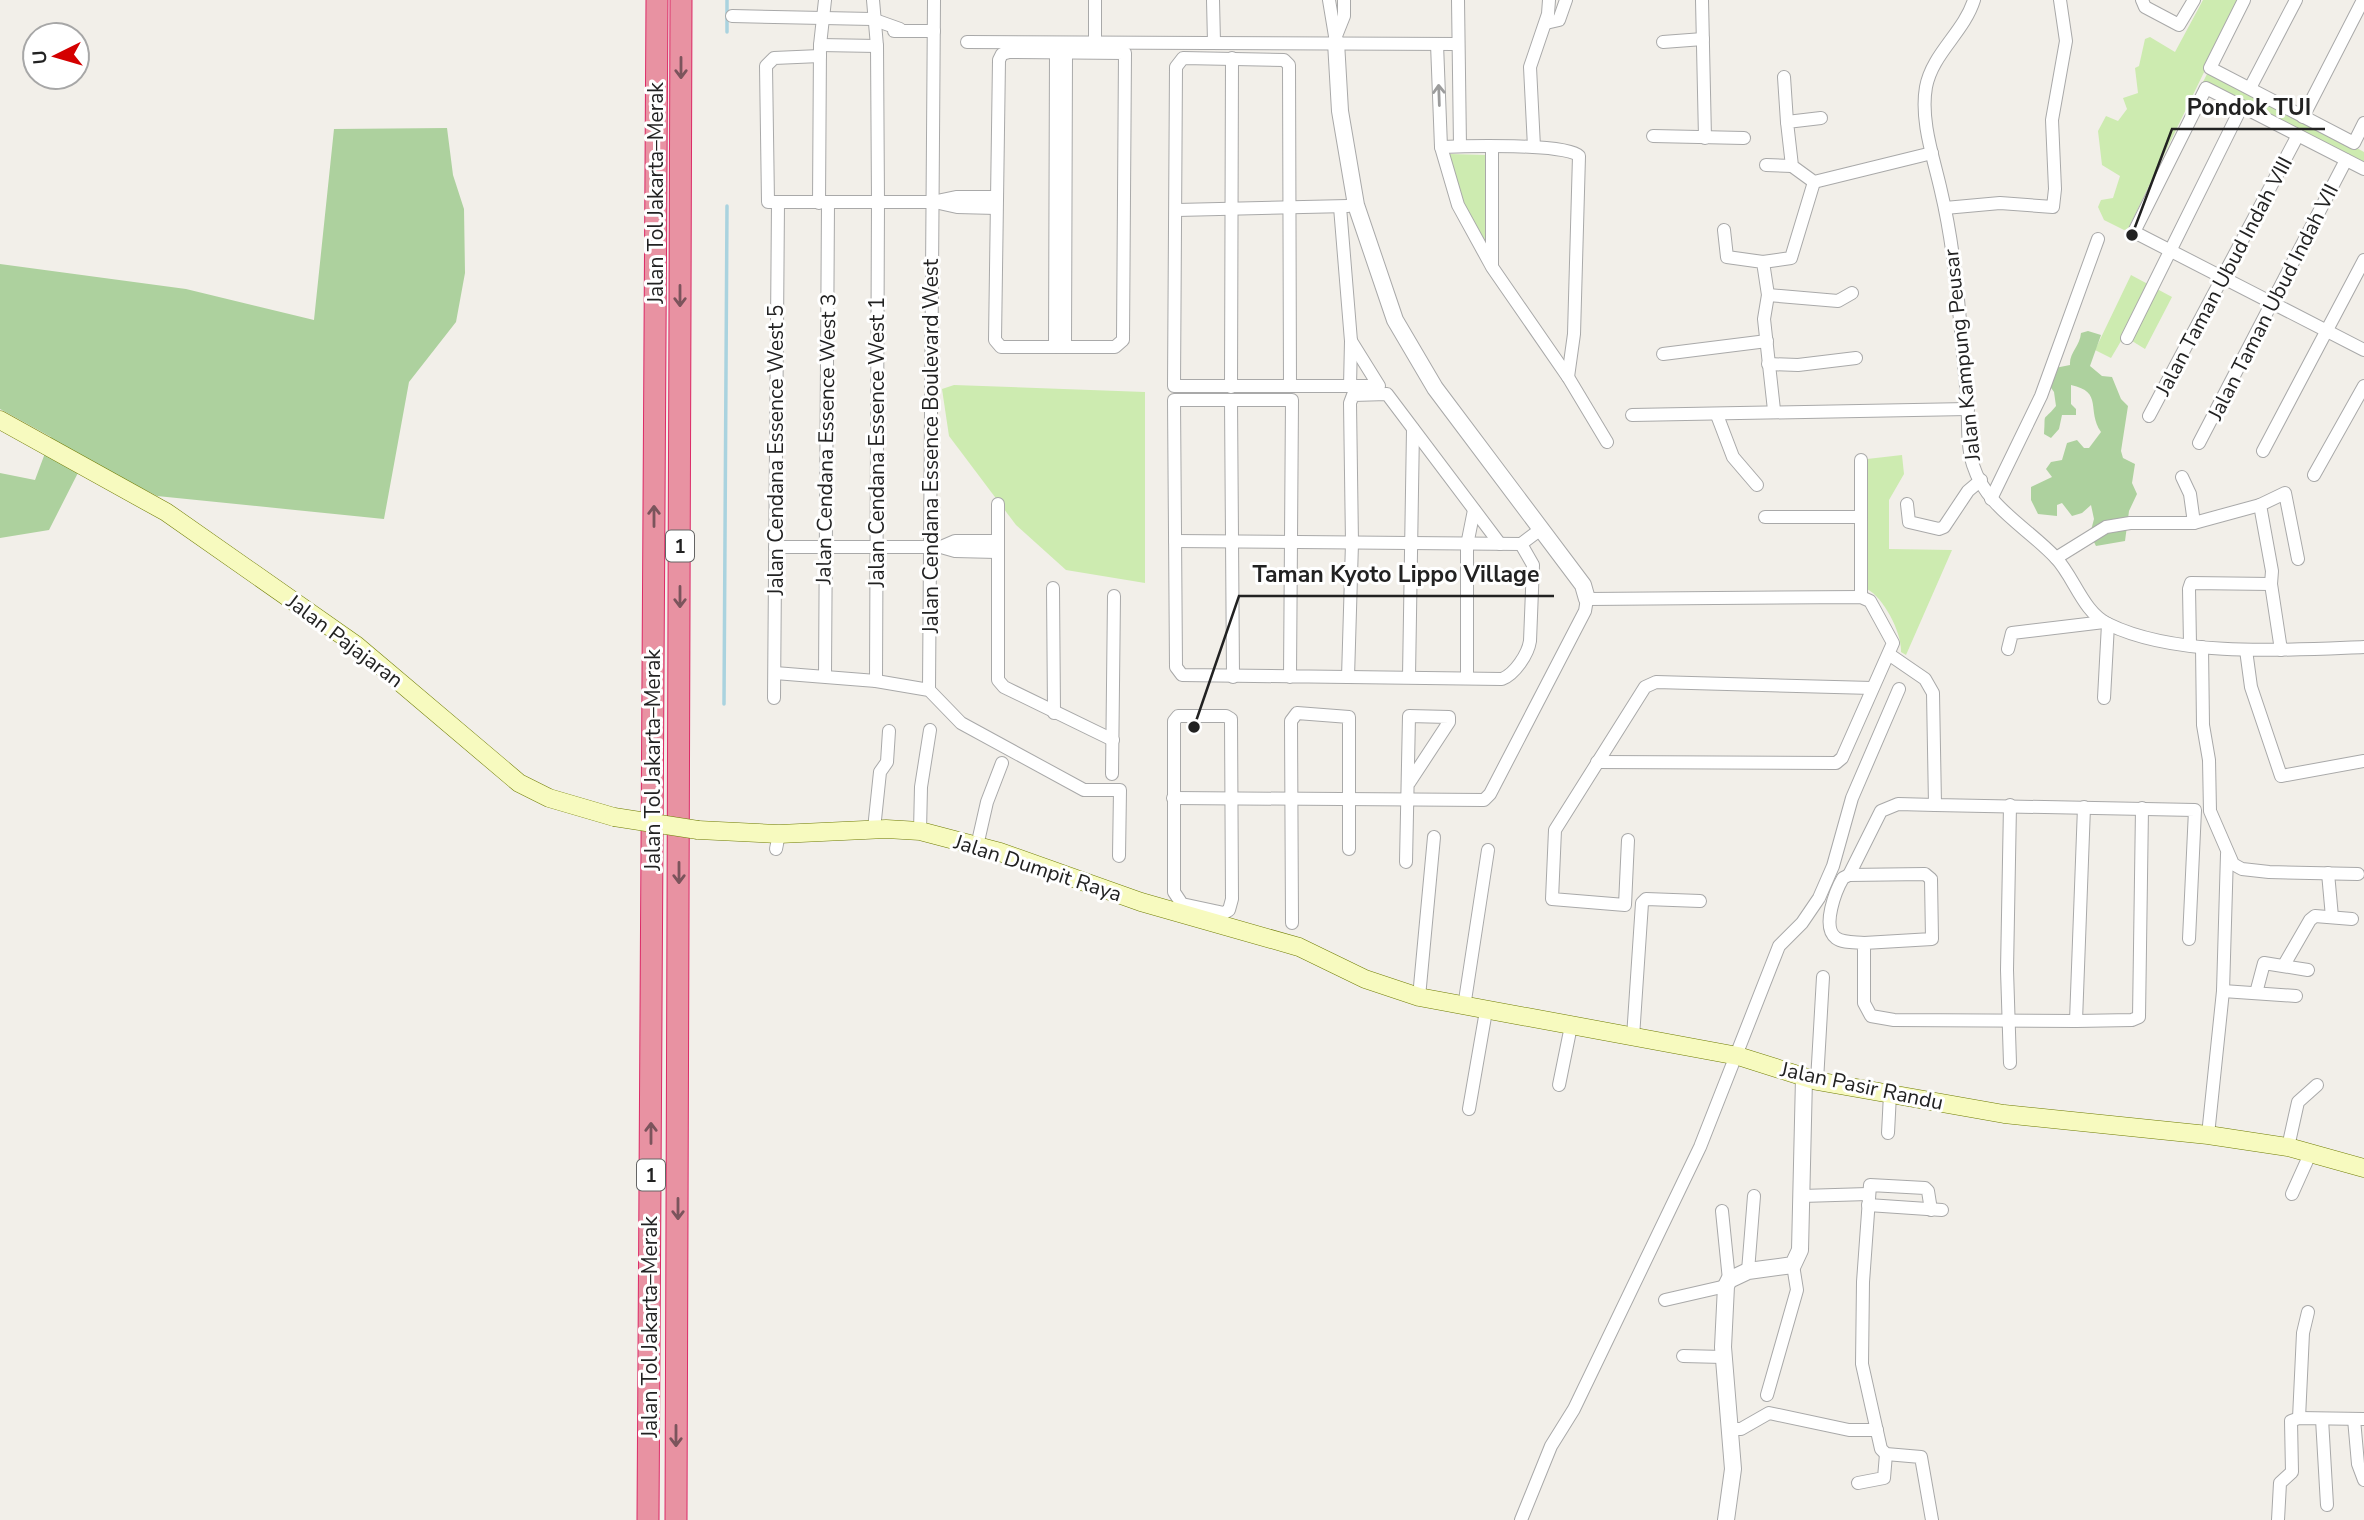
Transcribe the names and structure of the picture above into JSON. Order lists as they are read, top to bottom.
{
  "streets": {
    "highway": ["Jalan Tol Jakarta–Merak", "1"],
    "main road": ["Jalan Pajajaran", "Jalan Dumpit Raya", "Jalan Pasir Randu"],
    "street": [
      "Jalan Taman Ubud Indah VIII",
      "Jalan Taman Ubud Indah VII",
      "Jalan Kampung Peusar",
      "Jalan Cendana Essence West 3",
      "Jalan Cendana Essence West 1",
      "Jalan Cendana Essence Boulevard West",
      "Jalan Cendana Essence West 5"
    ]
  },
  "crossings": [
    ["Jalan Pajajaran", "Jalan Dumpit Raya"],
    ["Jalan Dumpit Raya", "Jalan Pasir Randu"]
  ],
  "places": ["Pondok TUI", "Taman Kyoto Lippo Village"],
  "north": "left"
}
